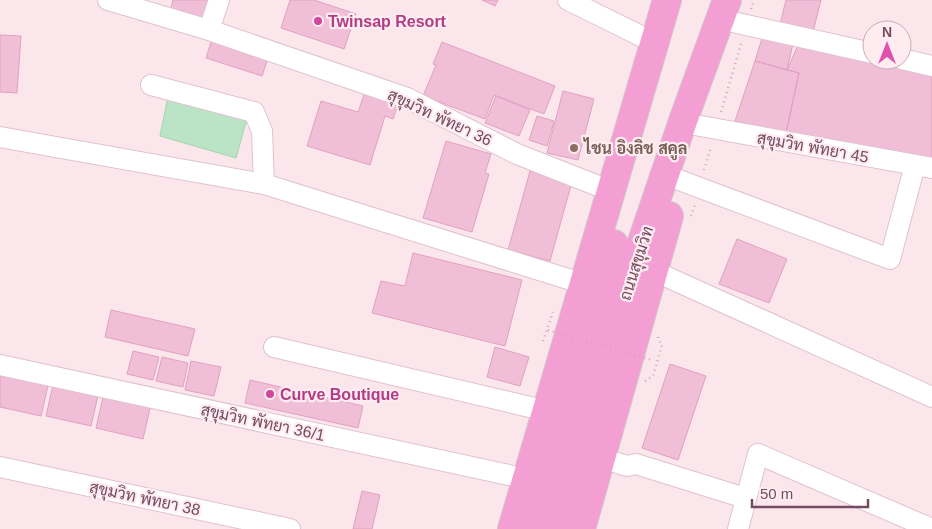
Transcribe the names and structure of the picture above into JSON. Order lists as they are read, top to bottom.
{
  "streets": {
    "highway": ["ถนนสุขุมวิท"],
    "street": [
      "สุขุมวิท พัทยา 36",
      "สุขุมวิท พัทยา 45",
      "สุขุมวิท พัทยา 36/1",
      "สุขุมวิท พัทยา 38"
    ]
  },
  "crossings": [
    ["สุขุมวิท พัทยา 36", "ถนนสุขุมวิท"],
    ["สุขุมวิท พัทยา 45", "ถนนสุขุมวิท"],
    ["ถนนสุขุมวิท", "สุขุมวิท พัทยา 36/1"]
  ],
  "places": ["Twinsap Resort", "ไชน อิงลิช สคูล", "Curve Boutique"],
  "scale_bar": "50 m",
  "north": "top"
}
